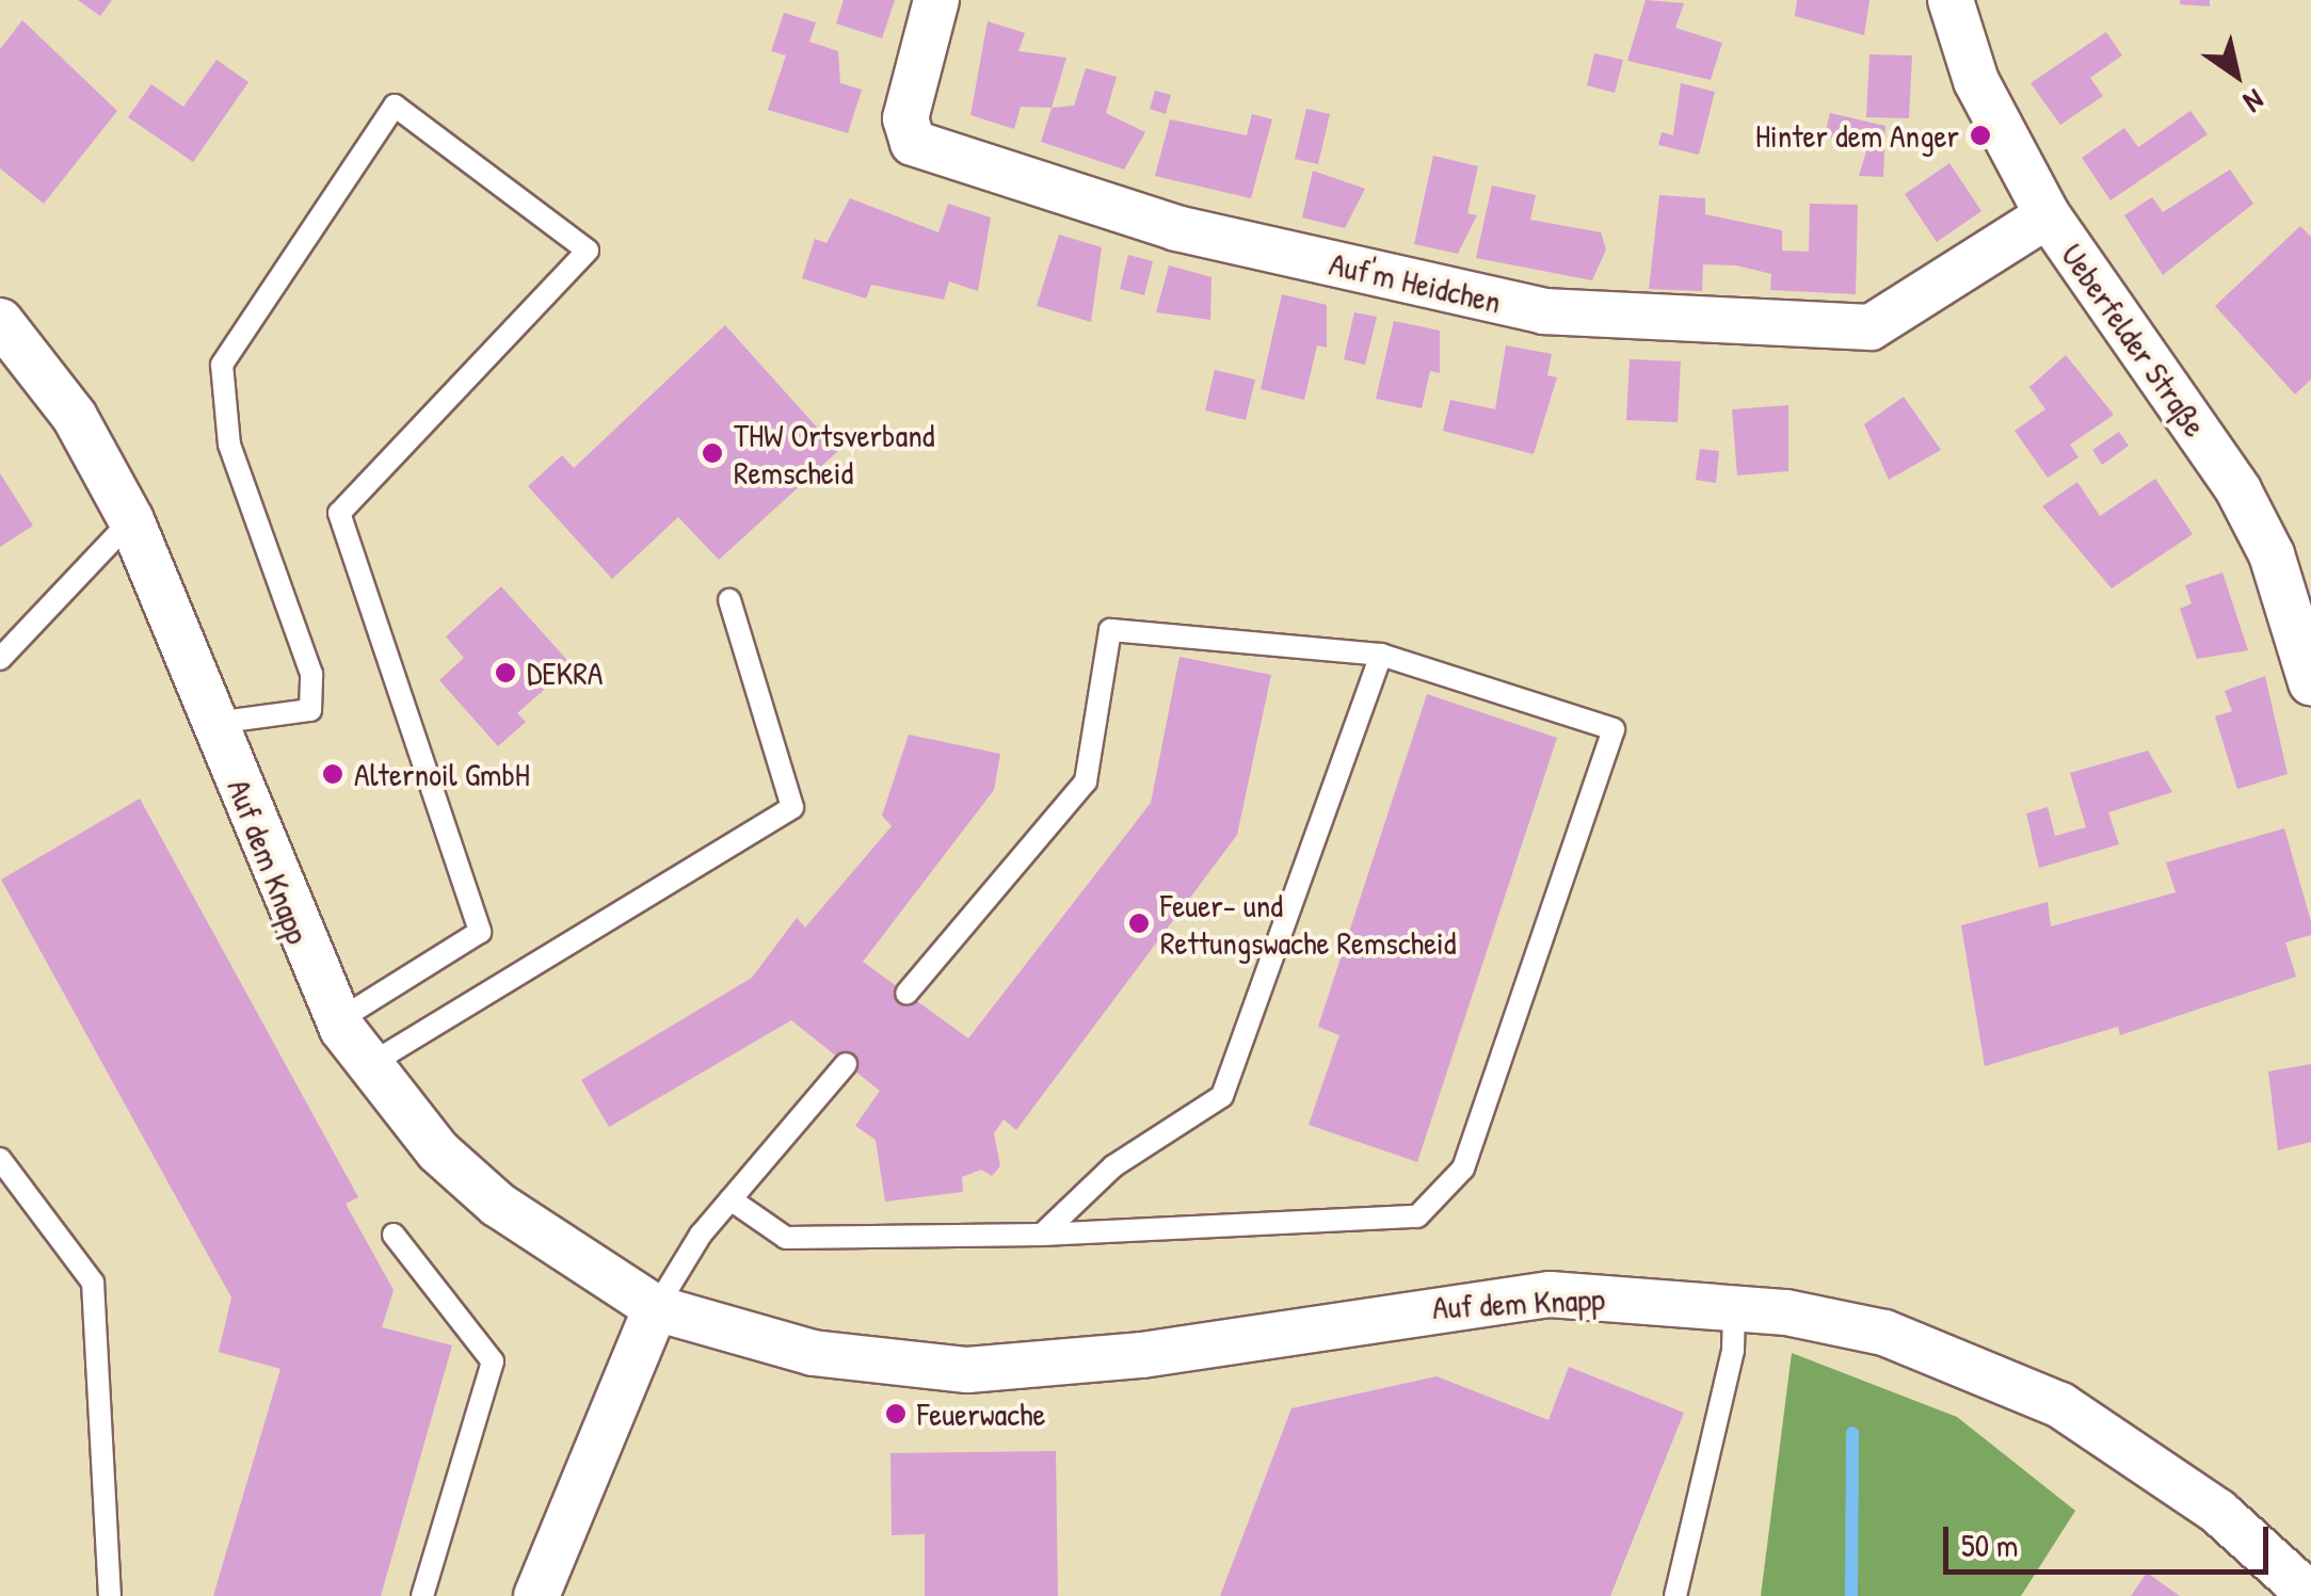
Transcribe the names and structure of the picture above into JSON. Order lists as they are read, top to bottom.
{
  "streets": {
    "street": ["Auf'm Heidchen", "Ueberfelder Straße", "Auf dem Knapp"]
  },
  "crossings": [
    ["Auf'm Heidchen", "Ueberfelder Straße"]
  ],
  "places": [
    "Hinter dem Anger",
    "THW Ortsverband Remscheid",
    "DEKRA",
    "Alternoil GmbH",
    "Feuer- und Rettungswache Remscheid",
    "Feuerwache"
  ],
  "scale_bar": "50 m",
  "north": "bottom right"
}
